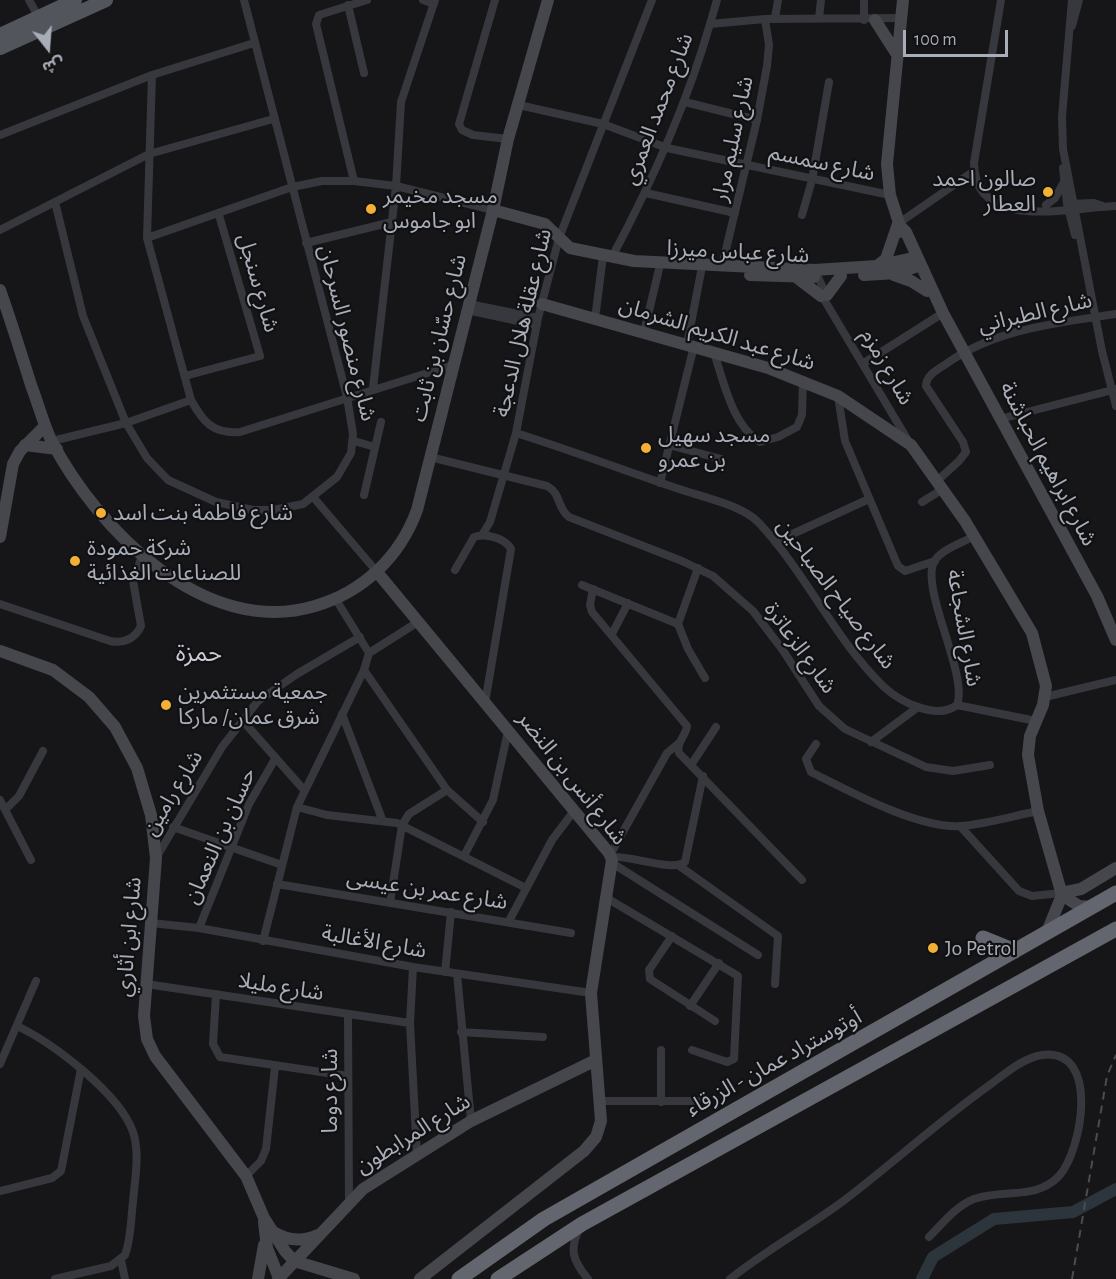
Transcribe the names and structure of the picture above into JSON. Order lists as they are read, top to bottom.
{
  "streets": {
    "highway": ["أوتوستراد عمان - الزرقاء"],
    "street": [
      "شارع محمد العمري",
      "شارع سليم مرار",
      "شارع سمسم",
      "شارع عباس ميرزا",
      "شارع سنجل",
      "شارع الطبراني",
      "شارع عقلة هلال الدعجة",
      "شارع منصور السرحان",
      "شارع عبد الكريم الشرمان",
      "شارع حسّان بن ثابت",
      "شارع زمزم",
      "شارع ابراهيم الحباشنة",
      "شارع صياح الصباحين",
      "شارع الشجاعة",
      "شارع الزعاترة",
      "شارع أنس بن النضر",
      "شارع رامين",
      "حسان بن النعمان",
      "شارع عمر بن عيسى",
      "شارع ابن أثاري",
      "شارع الأغالبة",
      "شارع مليلا",
      "شارع دوما",
      "شارع المرابطون"
    ]
  },
  "crossings": [
    ["شارع محمد العمري", "شارع سليم مرار"],
    ["شارع محمد العمري", "شارع سمسم"],
    ["شارع محمد العمري", "شارع عباس ميرزا"],
    ["شارع محمد العمري", "شارع ابراهيم الحباشنة"],
    ["شارع سليم مرار", "شارع سمسم"],
    ["شارع سليم مرار", "شارع عباس ميرزا"],
    ["شارع سمسم", "شارع عقلة هلال الدعجة"],
    ["شارع سمسم", "شارع حسّان بن ثابت"],
    ["شارع سمسم", "شارع ابراهيم الحباشنة"],
    ["شارع عباس ميرزا", "شارع عقلة هلال الدعجة"],
    ["شارع عباس ميرزا", "شارع زمزم"],
    ["شارع عباس ميرزا", "شارع ابراهيم الحباشنة"],
    ["شارع الطبراني", "شارع عبد الكريم الشرمان"],
    ["شارع الطبراني", "شارع ابراهيم الحباشنة"],
    ["شارع عقلة هلال الدعجة", "شارع عبد الكريم الشرمان"],
    ["شارع عقلة هلال الدعجة", "شارع صياح الصباحين"],
    ["شارع عقلة هلال الدعجة", "شارع الزعاترة"],
    ["شارع منصور السرحان", "شارع أنس بن النضر"],
    ["شارع عبد الكريم الشرمان", "شارع زمزم"],
    ["شارع عبد الكريم الشرمان", "شارع الشجاعة"],
    ["شارع حسّان بن ثابت", "شارع الزعاترة"],
    ["شارع حسّان بن ثابت", "شارع أنس بن النضر"],
    ["شارع صياح الصباحين", "شارع الشجاعة"],
    ["شارع أنس بن النضر", "شارع الأغالبة"],
    ["شارع أنس بن النضر", "شارع المرابطون"],
    ["شارع رامين", "شارع ابن أثاري"],
    ["حسان بن النعمان", "شارع الأغالبة"],
    ["شارع ابن أثاري", "شارع الأغالبة"],
    ["شارع ابن أثاري", "شارع مليلا"],
    ["شارع ابن أثاري", "شارع المرابطون"],
    ["شارع مليلا", "شارع دوما"],
    ["شارع دوما", "شارع المرابطون"]
  ],
  "districts": ["حمزة"],
  "places": [
    "صالون احمد العطار",
    "مسجد مخيمر ابو جاموس",
    "مسجد سهيل بن عمرو",
    "شارع فاطمة بنت اسد",
    "شركة حمودة للصناعات الغذائية",
    "جمعية مستثمرين شرق عمان/ ماركا",
    "Jo Petrol"
  ],
  "scale_bar": "100 m",
  "north": "bottom"
}
